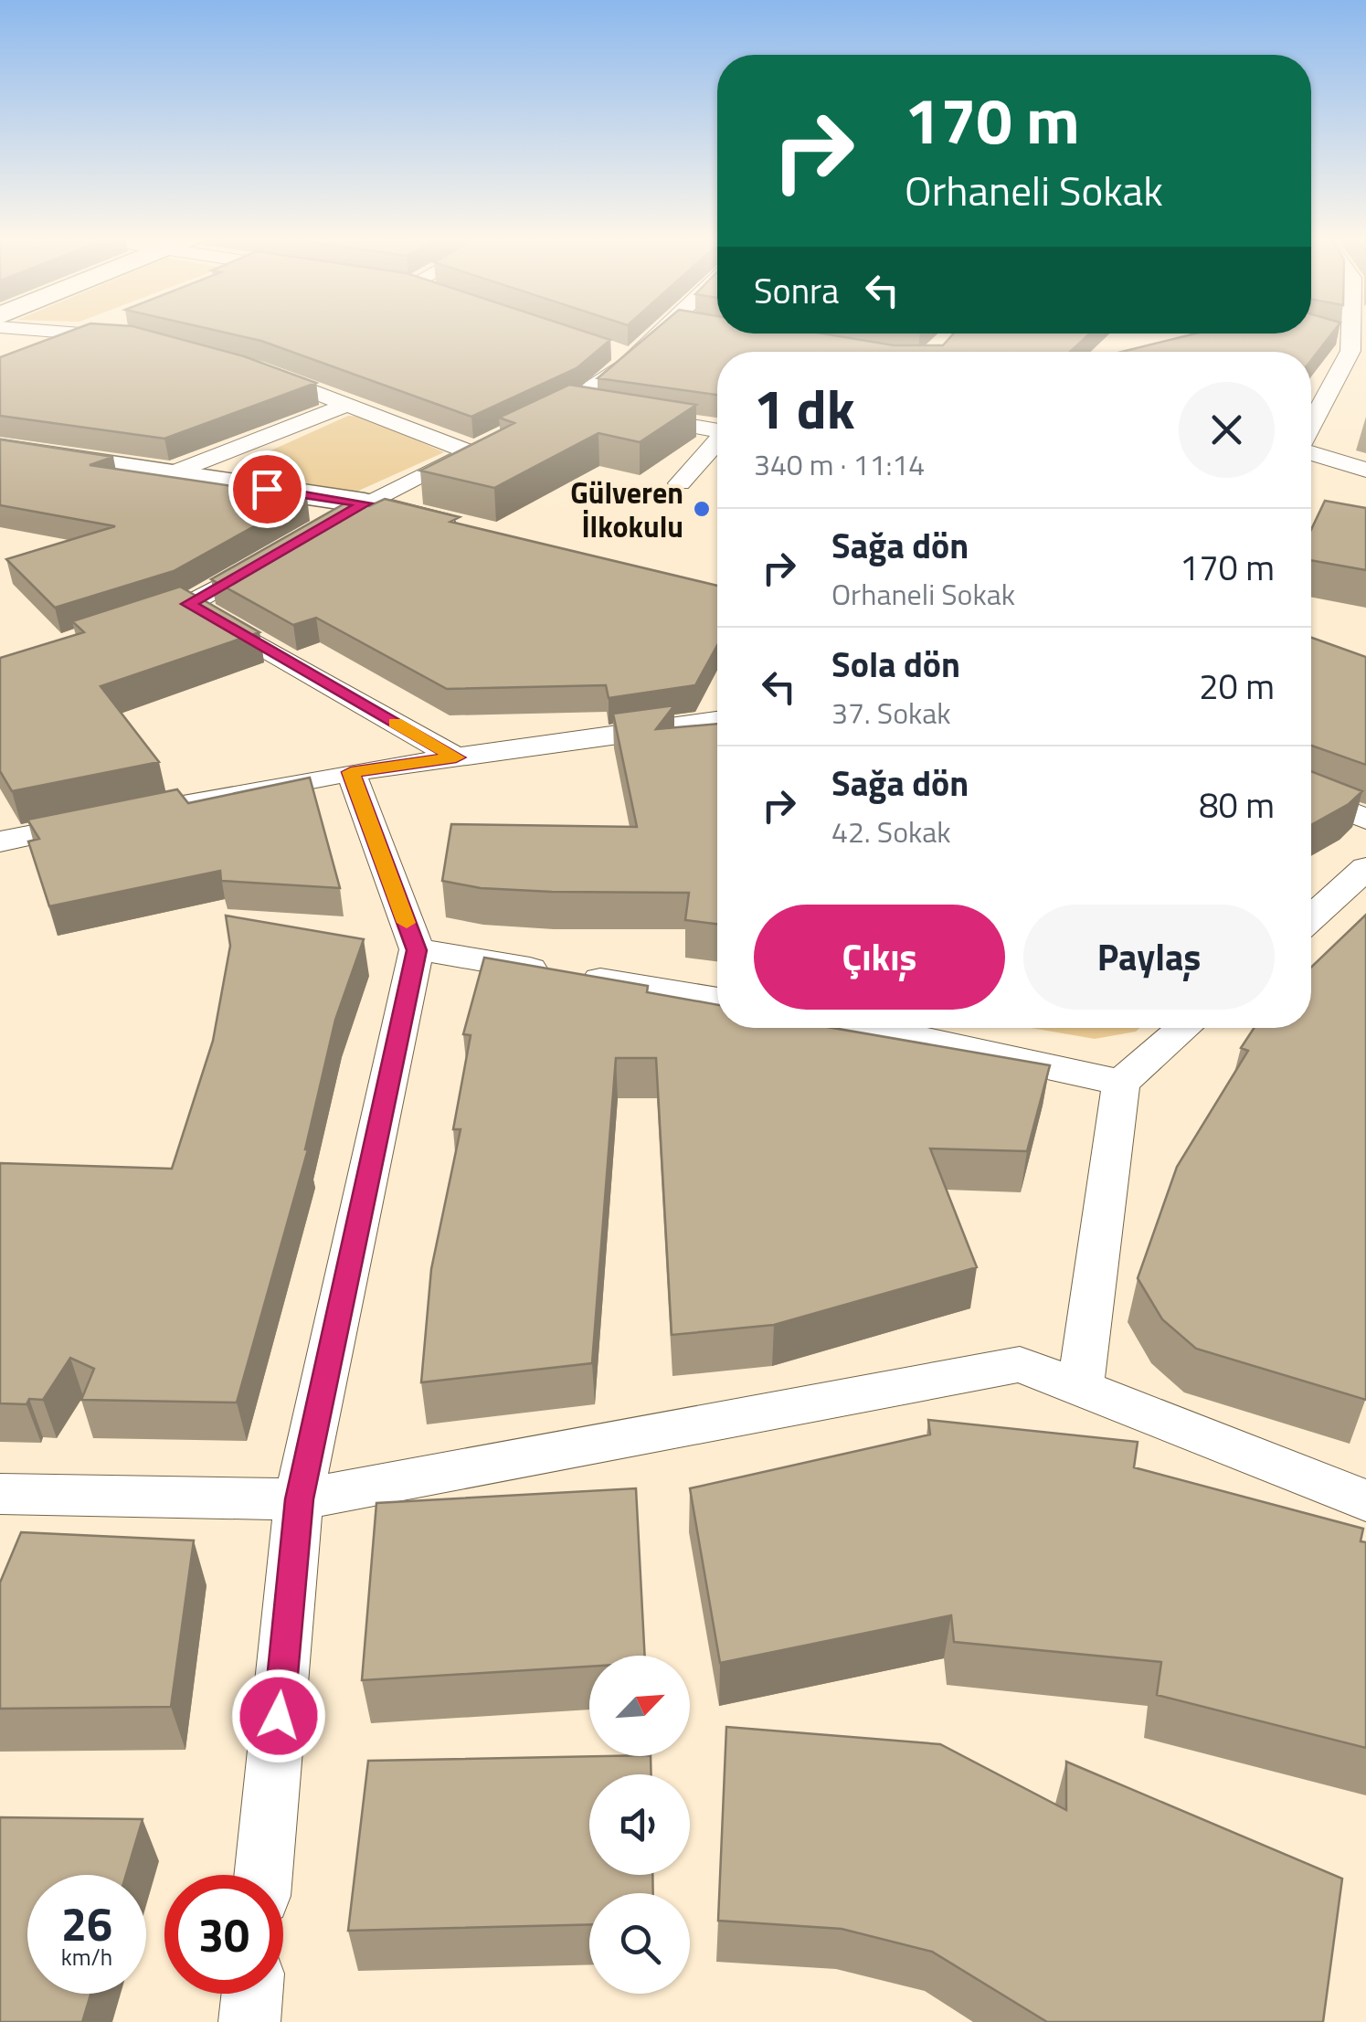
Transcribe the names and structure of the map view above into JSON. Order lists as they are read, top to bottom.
{
  "places": ["Gülveren İlkokulu"],
  "north": "top right",
  "page": {
    "turn": ["170 m", "Orhaneli Sokak"],
    "then": "Sonra",
    "heading": ["1 dk", "340 m · 11:14"],
    "list": [
      {
        "name": "Sağa dön",
        "note": "Orhaneli Sokak",
        "value": "170 m"
      },
      {
        "name": "Sola dön",
        "note": "37. Sokak",
        "value": "20 m"
      },
      {
        "name": "Sağa dön",
        "note": "42. Sokak",
        "value": "80 m"
      }
    ],
    "buttons": ["Çıkış", "Paylaş"],
    "speed": "26 km/h",
    "limit": "30"
  }
}
